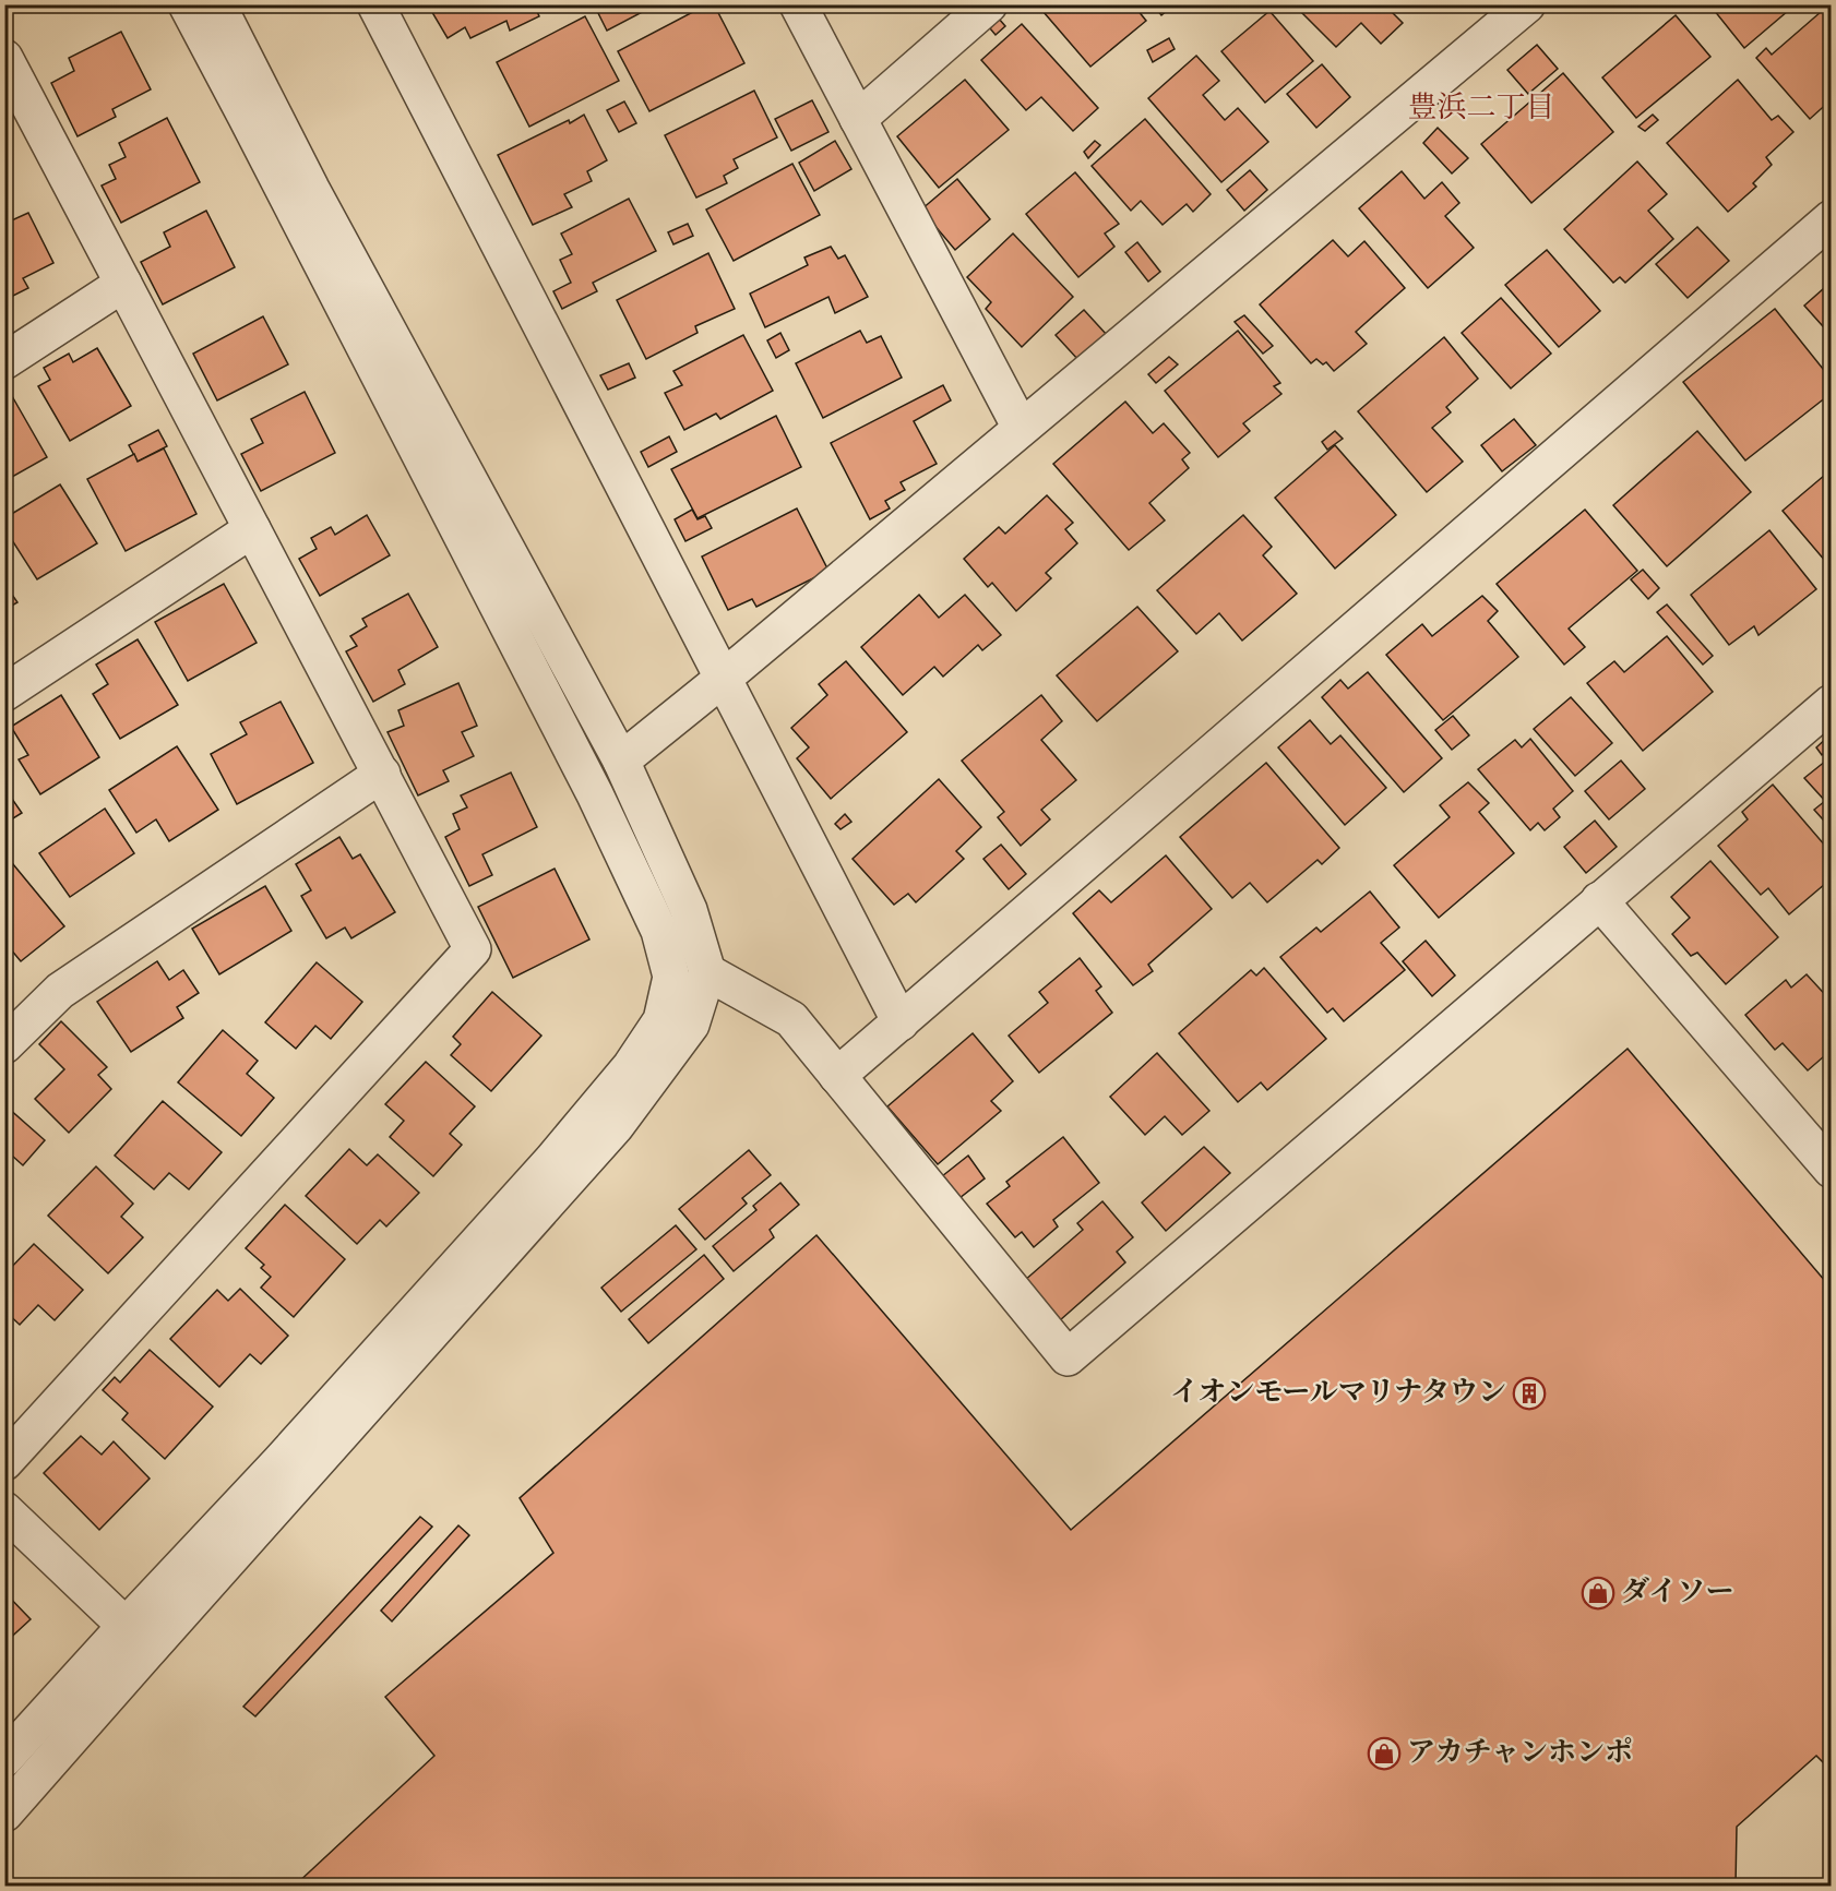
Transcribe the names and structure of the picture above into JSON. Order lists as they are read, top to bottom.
{
  "districts": ["豊浜二丁目"],
  "places": {
    "building": ["イオンモールマリナタウン"],
    "shop": ["ダイソー", "アカチャンホンポ"]
  }
}
